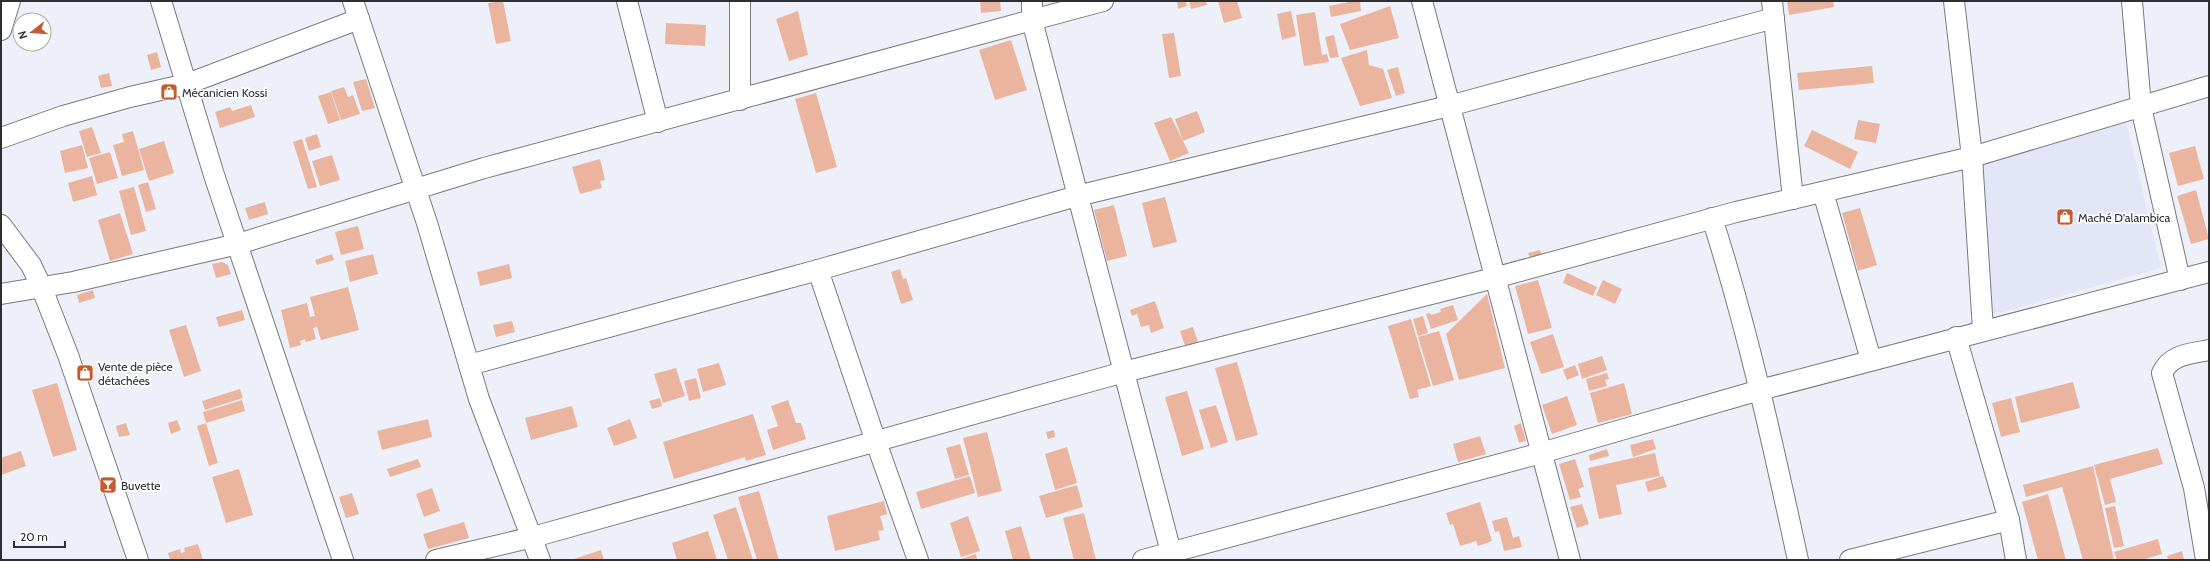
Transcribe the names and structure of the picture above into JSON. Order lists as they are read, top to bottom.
{
  "places": {
    "shop": ["Mécanicien Kossi", "Maché D'alambica", "Vente de pièce détachées"],
    "bar": ["Buvette"]
  },
  "scale_bar": "20 m",
  "north": "left"
}
